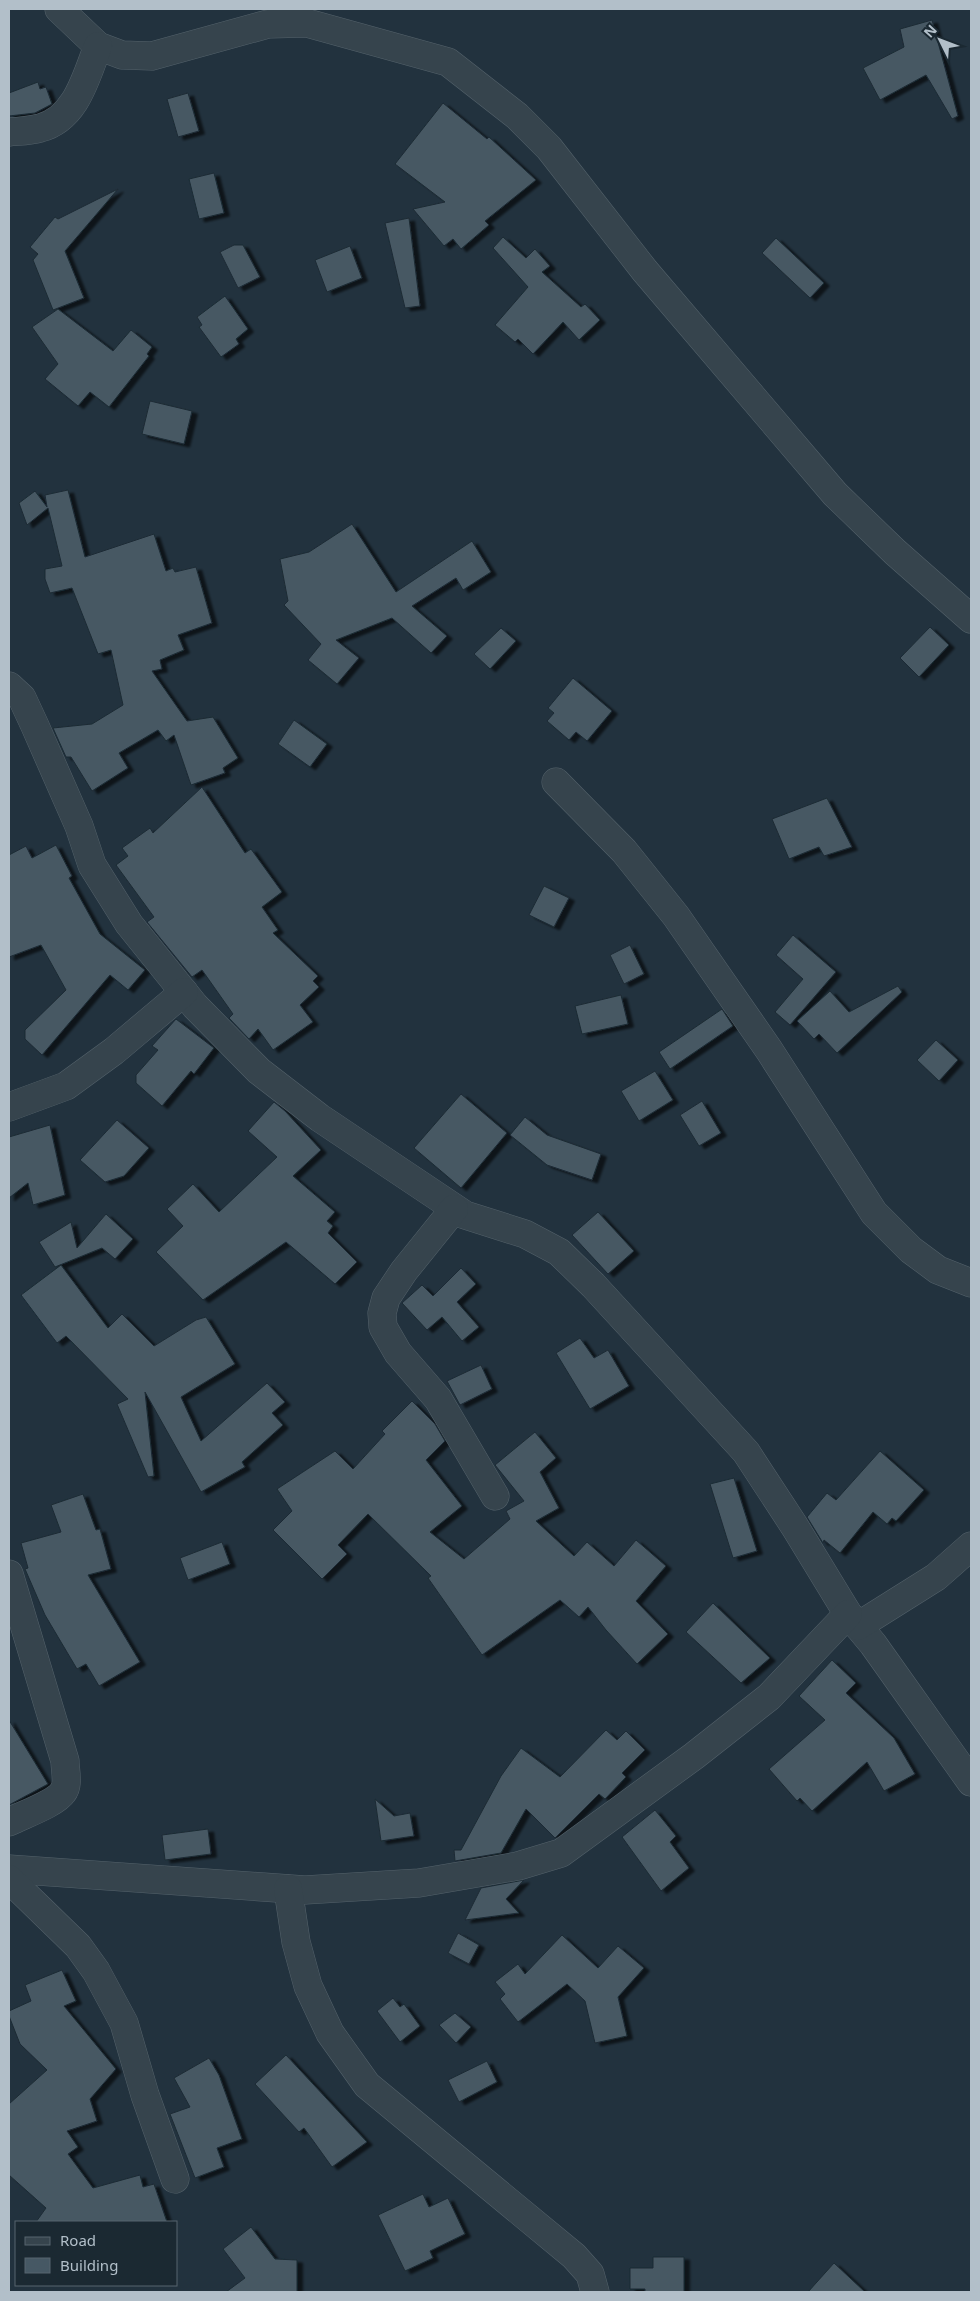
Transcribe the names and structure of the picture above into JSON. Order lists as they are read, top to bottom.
{
  "legend": ["Road", "Building"],
  "north": "top left"
}
